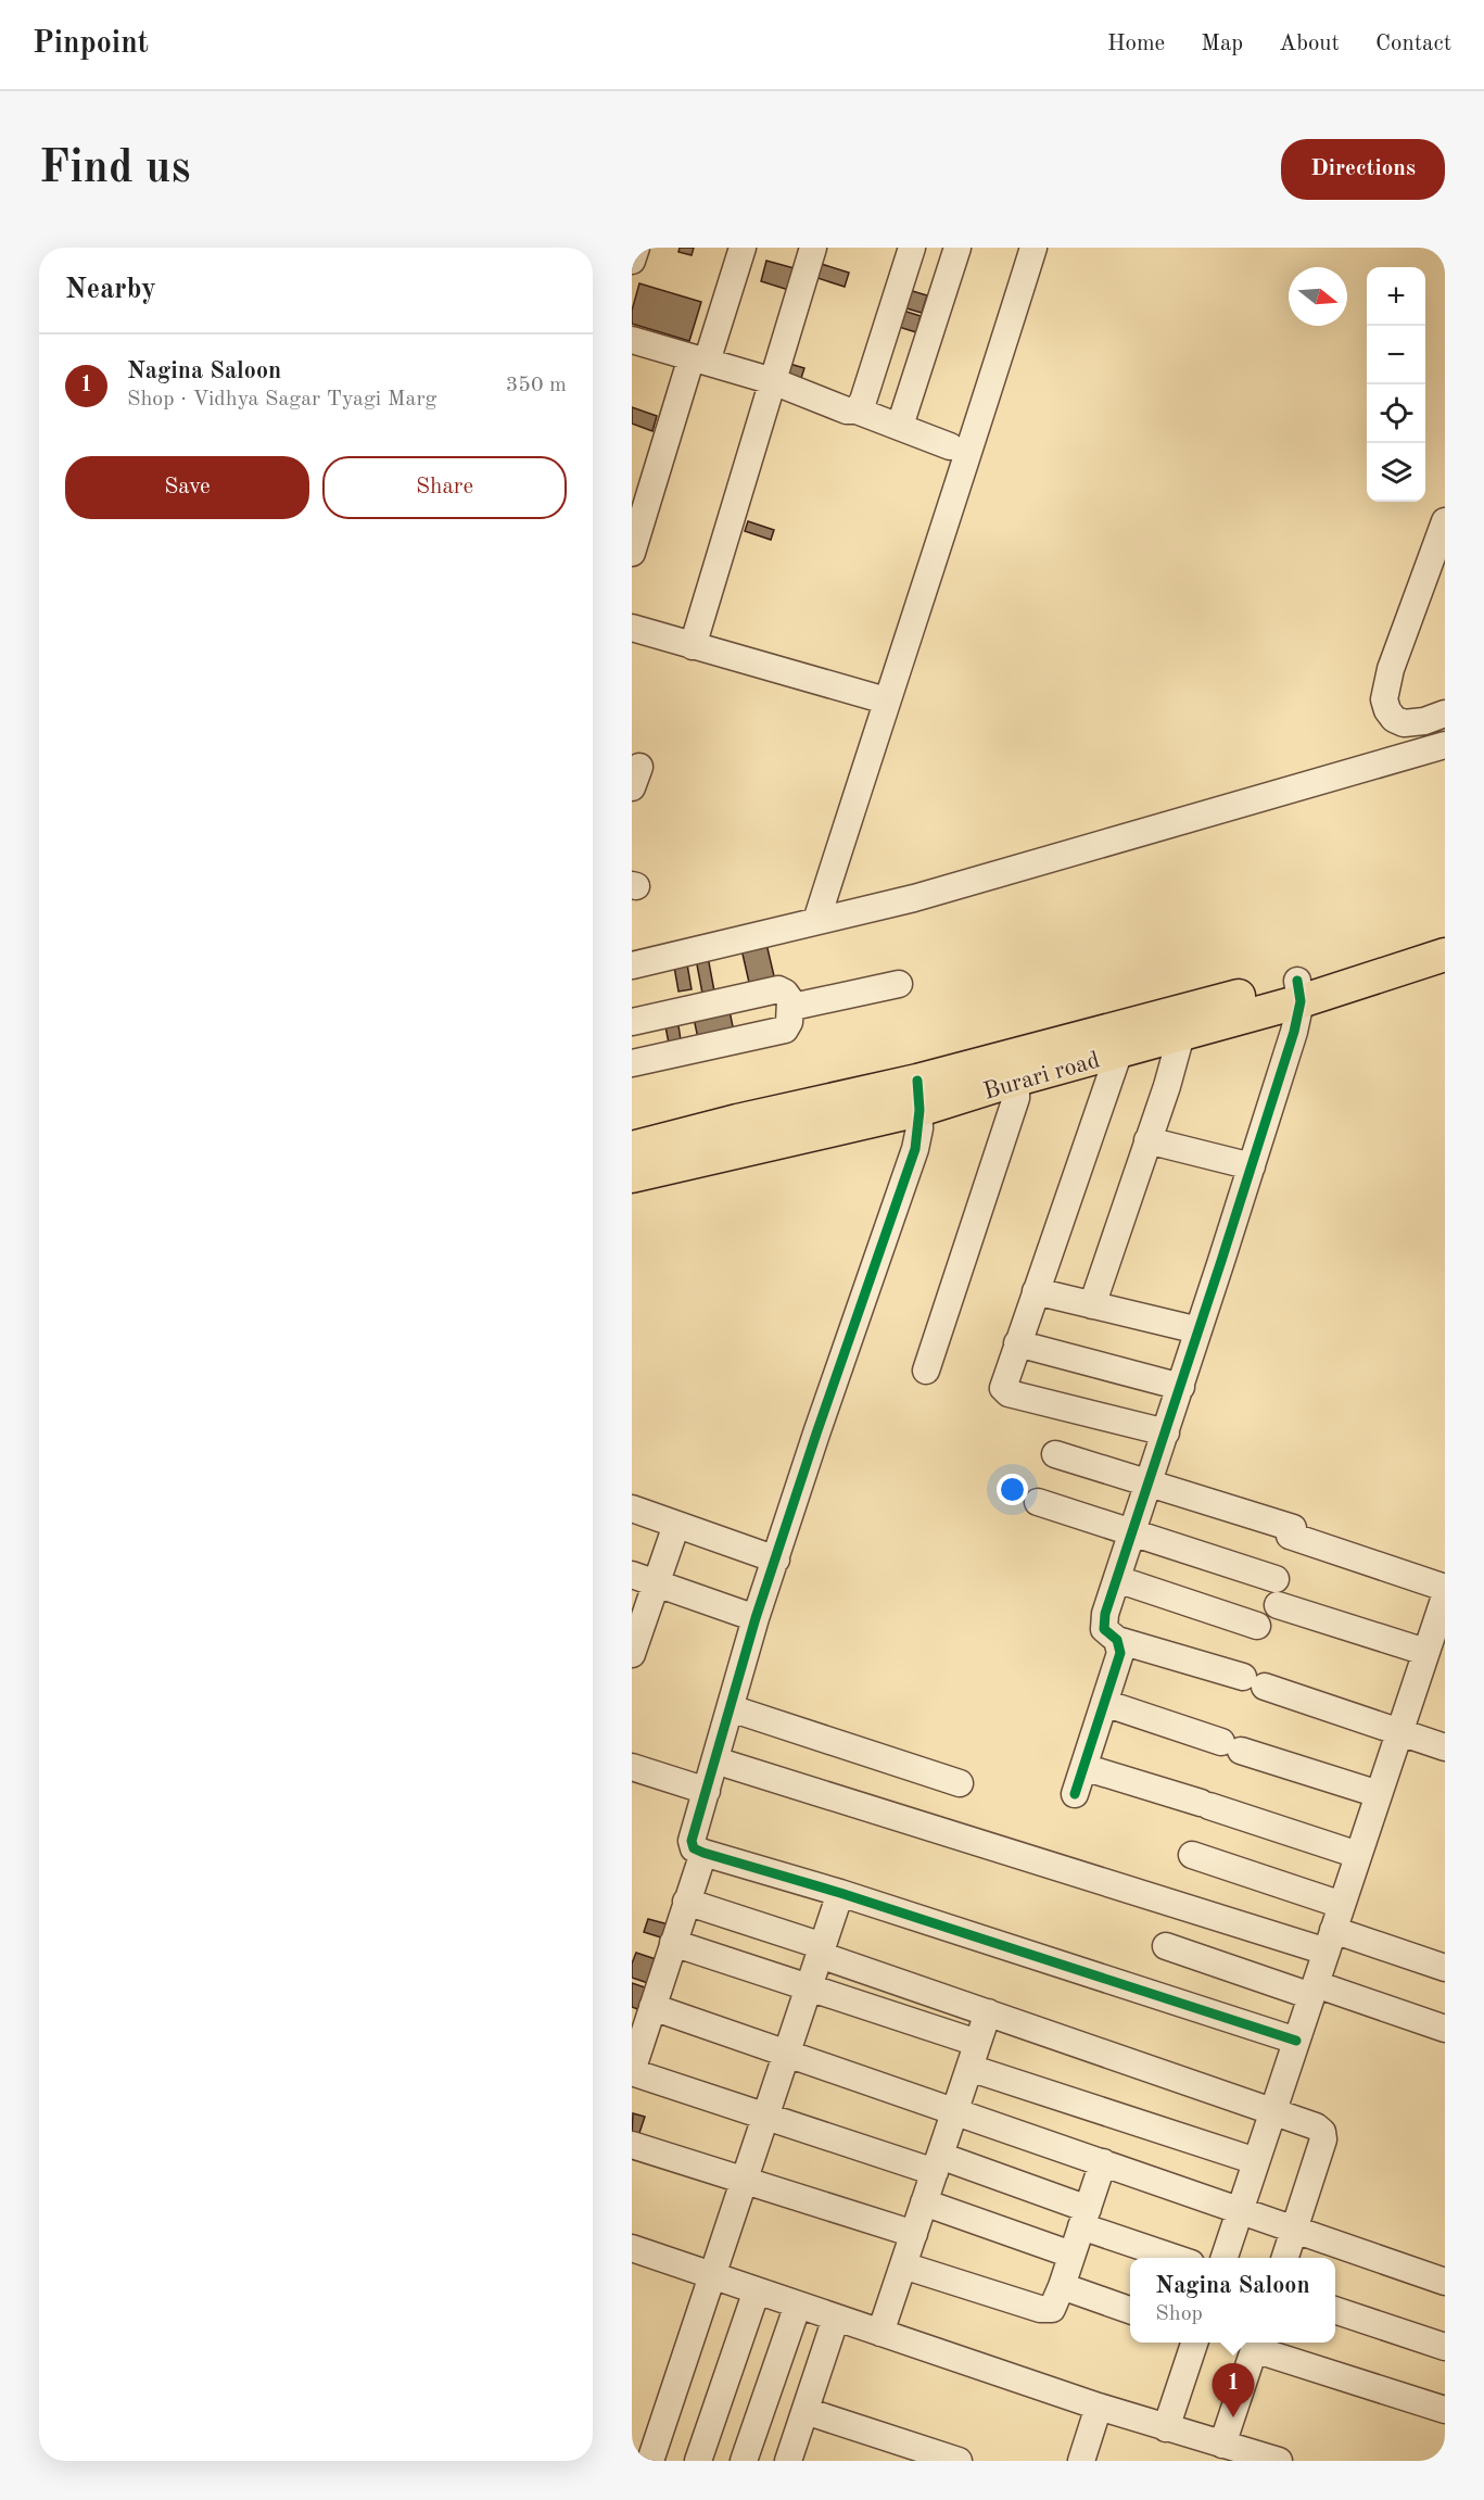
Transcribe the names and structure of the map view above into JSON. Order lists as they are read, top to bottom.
{
  "streets": {
    "main road": ["Burari road"]
  },
  "north": "right",
  "page": {
    "header": "Pinpoint",
    "nav": [
      "Home",
      "Map",
      "About",
      "Contact"
    ],
    "buttons": [
      "Directions",
      ["Save", "Share"]
    ],
    "title": "Find us",
    "heading": "Nearby",
    "map_buttons": ["+", "−"],
    "list": [
      {
        "mark": "1",
        "name": "Nagina Saloon",
        "note": "Shop · Vidhya Sagar Tyagi Marg",
        "value": "350 m"
      }
    ],
    "popup": ["Nagina Saloon", "Shop"],
    "pins": "1"
  }
}
